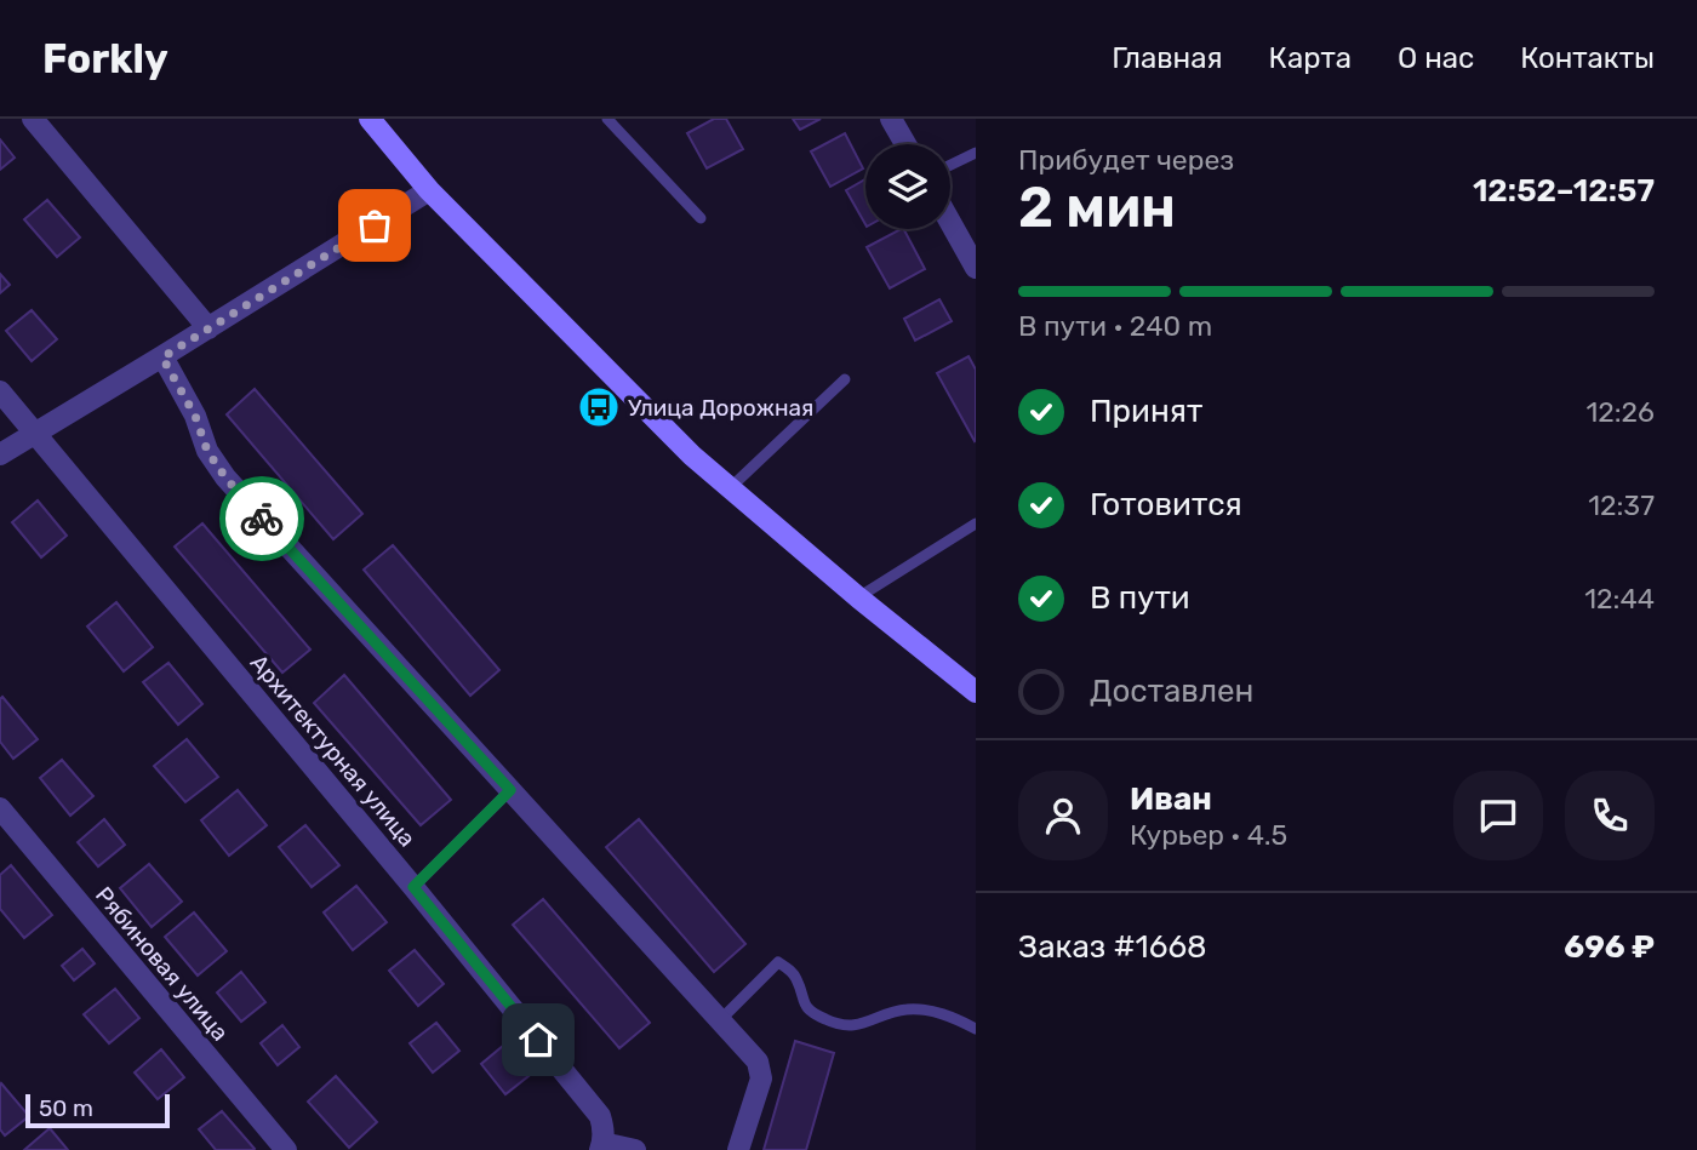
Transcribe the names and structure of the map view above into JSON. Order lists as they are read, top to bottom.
{
  "streets": {
    "street": ["Архитектурная улица", "Рябиновая улица"]
  },
  "places": {
    "bus stop": ["Улица Дорожная"]
  },
  "scale_bar": "50 m",
  "page": {
    "header": "Forkly",
    "nav": [
      "Главная",
      "Карта",
      "О нас",
      "Контакты"
    ],
    "heading": ["2 мин", "Прибудет через", "12:52–12:57"],
    "panel": [
      "Иван",
      "Курьер · 4.5",
      "Заказ #1668",
      "696 ₽"
    ],
    "bar": "В пути · 240 m",
    "list": [
      ["Принят", "12:26"],
      ["Готовится", "12:37"],
      ["В пути", "12:44"],
      "Доставлен"
    ],
    "scale": "50 m"
  }
}
